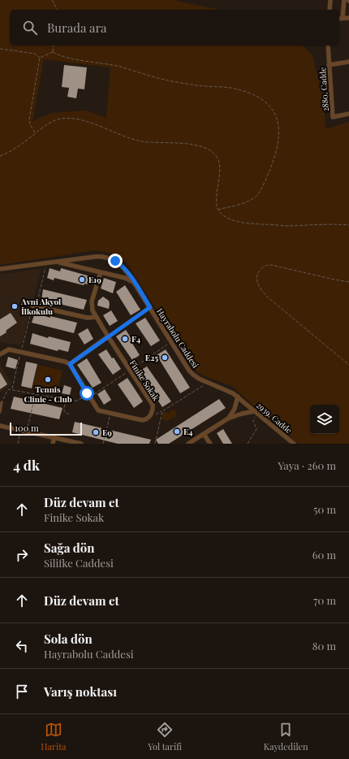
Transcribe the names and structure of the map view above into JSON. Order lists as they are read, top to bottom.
{
  "streets": {
    "street": [
      "2880. Cadde",
      "Hayrabolu Caddesi",
      "Finike Sokak",
      "2939. Cadde"
    ]
  },
  "crossings": [
    ["Hayrabolu Caddesi", "2939. Cadde"]
  ],
  "places": [
    "E19",
    "Avni Akyol İlkokulu",
    "F4",
    "E25",
    "Tennis Clinic - Club",
    "E4",
    "E9"
  ],
  "scale_bar": "100 m",
  "page": {
    "search": "Burada ara",
    "scale": "100 m",
    "heading": ["4 dk", "Yaya · 260 m"],
    "list": [
      ["Düz devam et", "Finike Sokak", "50 m"],
      ["Sağa dön", "Silifke Caddesi", "60 m"],
      ["Düz devam et", "70 m"],
      ["Sola dön", "Hayrabolu Caddesi", "80 m"],
      "Varış noktası"
    ],
    "nav": ["Harita", "Yol tarifi", "Kaydedilen"]
  }
}
